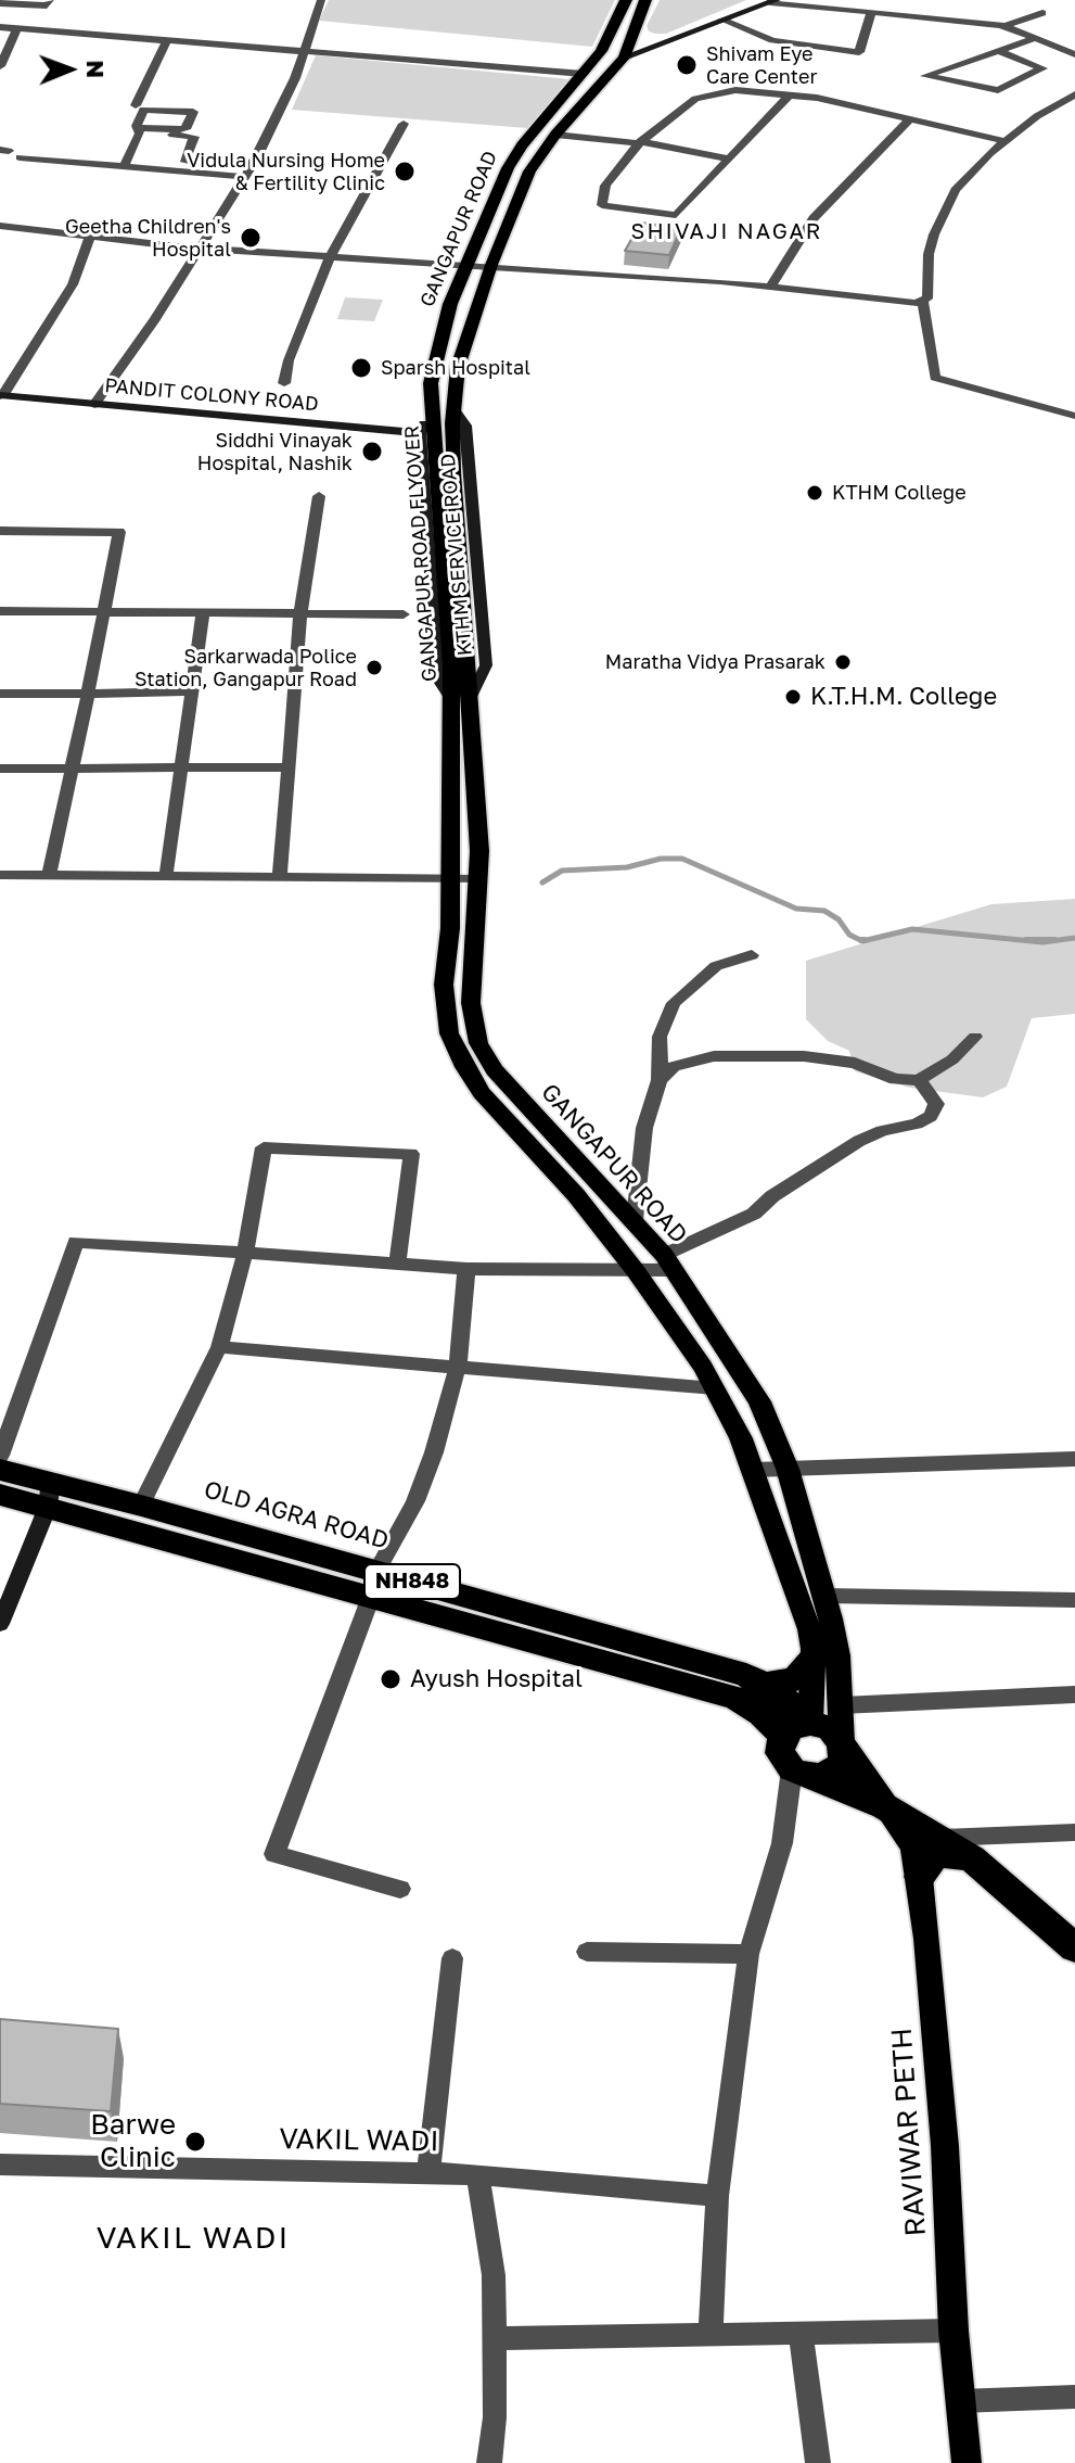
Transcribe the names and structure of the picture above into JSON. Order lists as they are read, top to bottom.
{
  "streets": {
    "highway": ["OLD AGRA ROAD", "NH848"],
    "main road": ["GANGAPUR ROAD", "GANGAPUR ROAD FLYOVER", "RAVIWAR PETH"],
    "street": ["PANDIT COLONY ROAD", "KTHM SERVICE ROAD", "VAKIL WADI"]
  },
  "crossings": [
    ["GANGAPUR ROAD", "PANDIT COLONY ROAD"],
    ["GANGAPUR ROAD", "GANGAPUR ROAD FLYOVER"],
    ["GANGAPUR ROAD", "KTHM SERVICE ROAD"],
    ["GANGAPUR ROAD", "OLD AGRA ROAD"],
    ["GANGAPUR ROAD", "NH848"],
    ["PANDIT COLONY ROAD", "GANGAPUR ROAD FLYOVER"],
    ["PANDIT COLONY ROAD", "KTHM SERVICE ROAD"],
    ["GANGAPUR ROAD FLYOVER", "KTHM SERVICE ROAD"],
    ["OLD AGRA ROAD", "NH848"],
    ["NH848", "RAVIWAR PETH"]
  ],
  "districts": ["SHIVAJI NAGAR", "VAKIL WADI"],
  "places": [
    "Shivam Eye Care Center",
    "Vidula Nursing Home & Fertility Clinic",
    "Geetha Children's Hospital",
    "Sparsh Hospital",
    "Siddhi Vinayak Hospital, Nashik",
    "KTHM College",
    "Maratha Vidya Prasarak",
    "Sarkarwada Police Station, Gangapur Road",
    "K.T.H.M. College",
    "Ayush Hospital",
    "Barwe Clinic"
  ],
  "north": "right"
}
